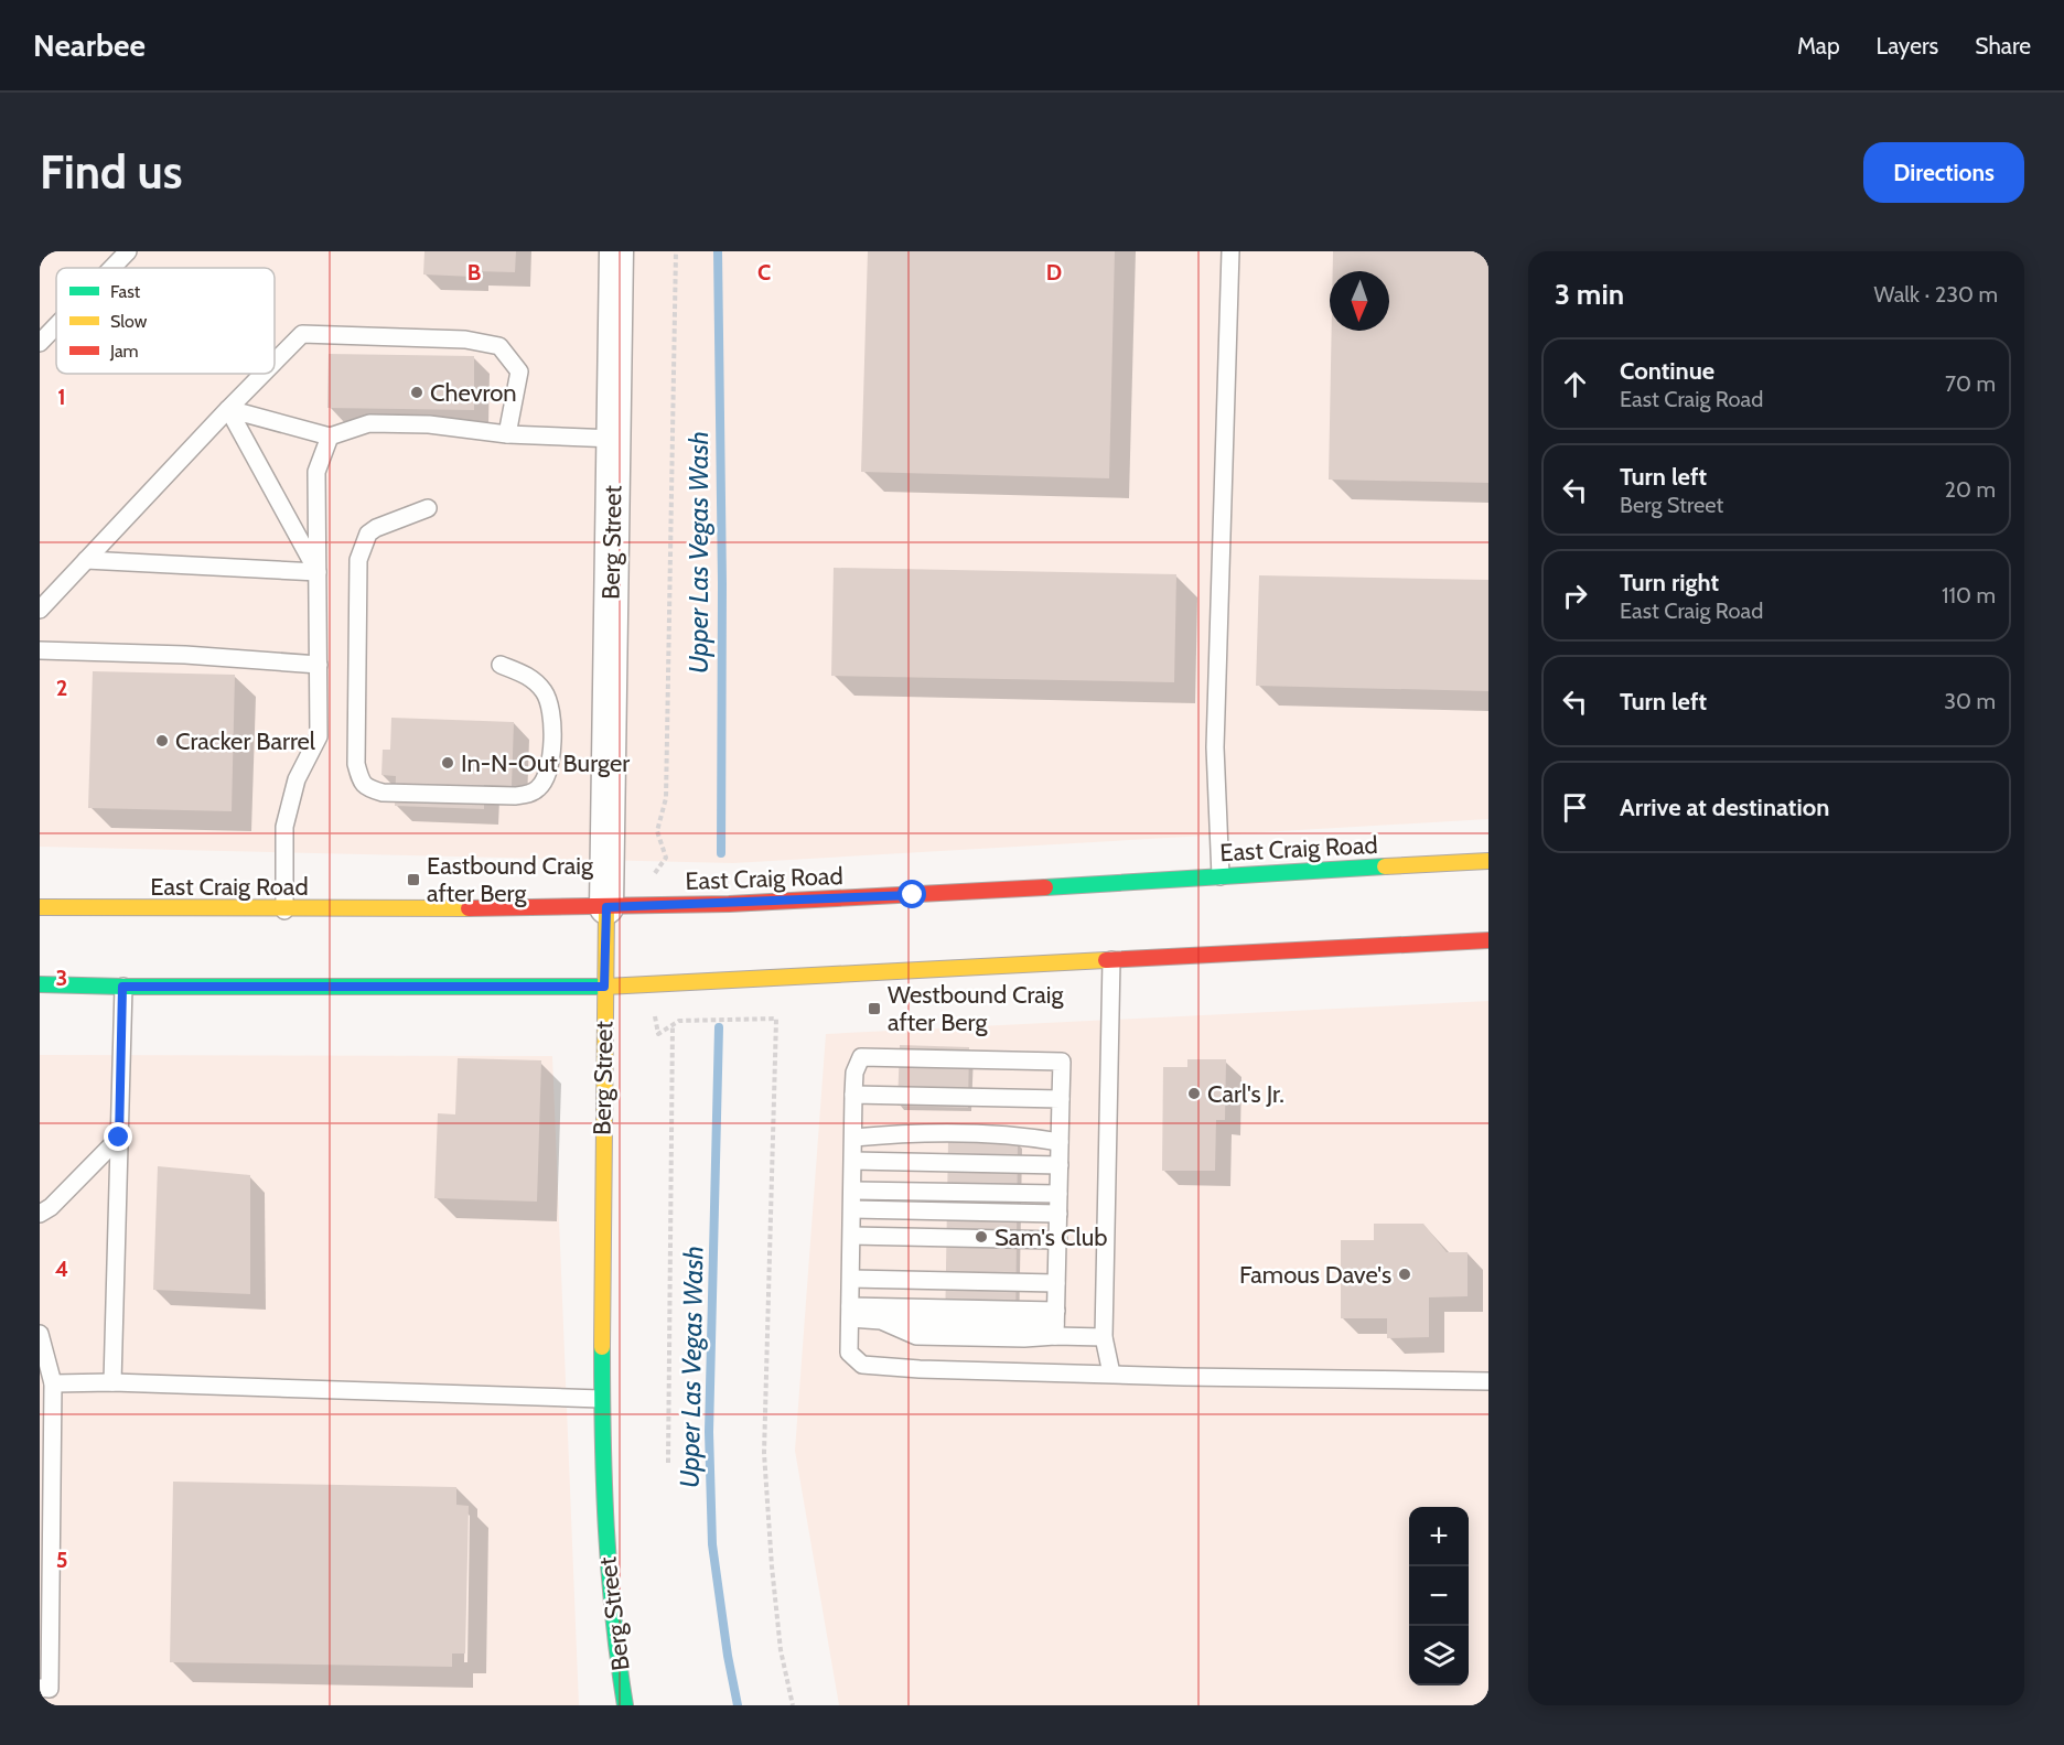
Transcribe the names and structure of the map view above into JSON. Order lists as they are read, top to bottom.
{
  "streets": {
    "main road": ["Berg Street", "East Craig Road"]
  },
  "crossings": [
    ["Berg Street", "East Craig Road"]
  ],
  "water": ["Upper Las Vegas Wash"],
  "places": {
    "other": [
      "Chevron",
      "Cracker Barrel",
      "In-N-Out Burger",
      "Carl's Jr.",
      "Sam's Club",
      "Famous Dave's"
    ],
    "transit": ["Eastbound Craig after Berg", "Westbound Craig after Berg"]
  },
  "legend": ["Fast", "Slow", "Jam"],
  "north": "bottom",
  "page": {
    "header": "Nearbee",
    "nav": ["Map", "Layers", "Share"],
    "buttons": "Directions",
    "title": "Find us",
    "heading": ["3 min", "Walk · 230 m"],
    "list": [
      ["Continue", "East Craig Road", "70 m"],
      ["Turn left", "Berg Street", "20 m"],
      ["Turn right", "East Craig Road", "110 m"],
      ["Turn left", "30 m"],
      "Arrive at destination"
    ],
    "map_buttons": ["+", "−"]
  },
  "grid": {
    "columns": ["B", "C", "D"],
    "rows": [
      "1",
      "2",
      "3",
      "4",
      "5"
    ]
  }
}
